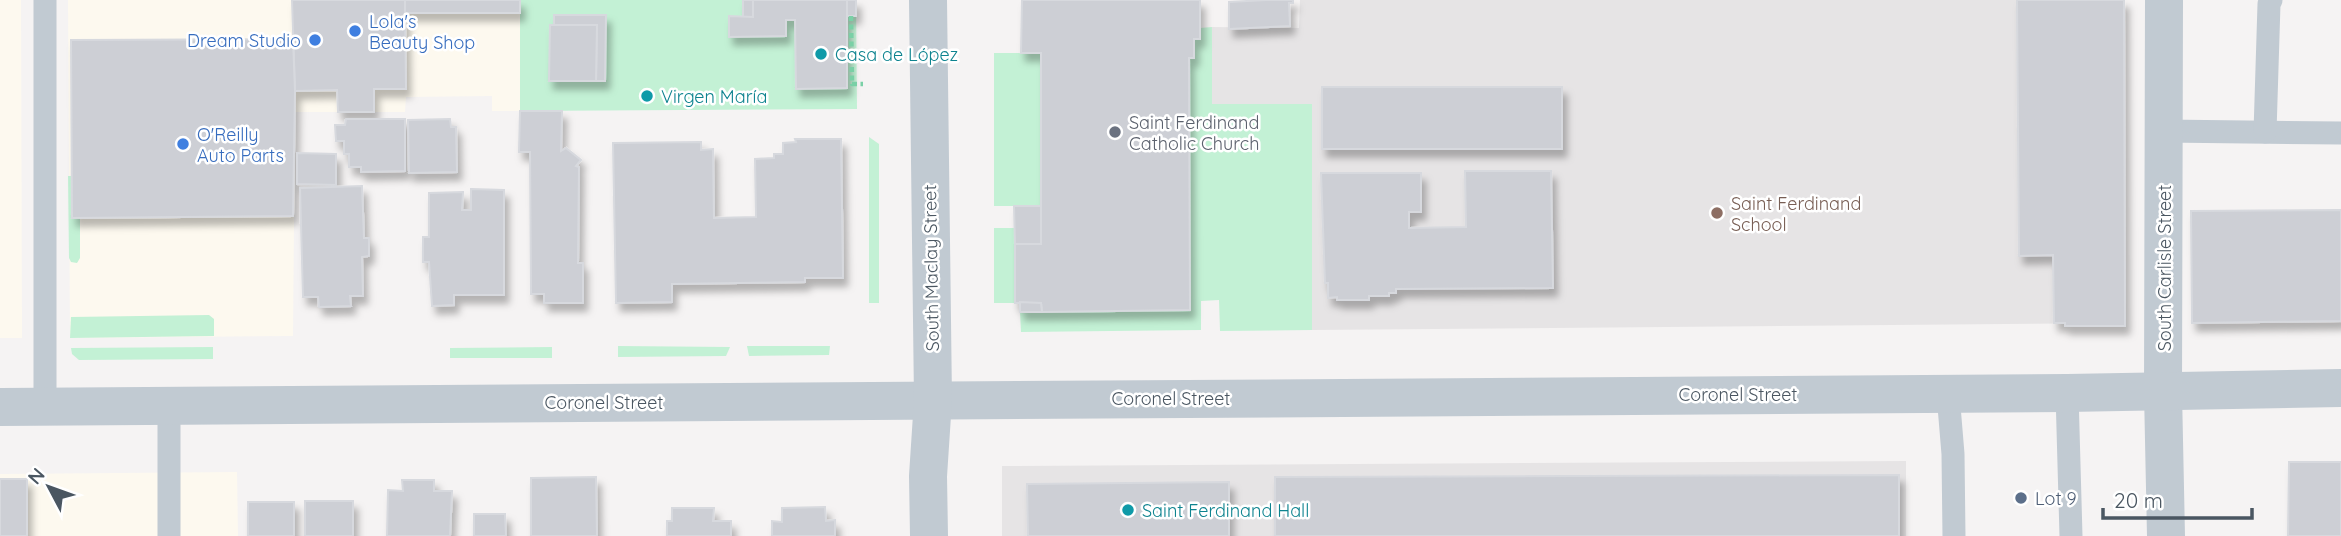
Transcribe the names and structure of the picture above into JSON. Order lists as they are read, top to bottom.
{
  "streets": {
    "street": ["South Maclay Street", "South Carlisle Street", "Coronel Street"]
  },
  "crossings": [
    ["South Maclay Street", "Coronel Street"],
    ["South Carlisle Street", "Coronel Street"]
  ],
  "places": [
    "Lola's Beauty Shop",
    "Dream Studio",
    "Casa de López",
    "Virgen María",
    "Saint Ferdinand Catholic Church",
    "O'Reilly Auto Parts",
    "Saint Ferdinand School",
    "Lot 9",
    "Saint Ferdinand Hall"
  ],
  "scale_bar": "20 m",
  "north": "top left"
}
